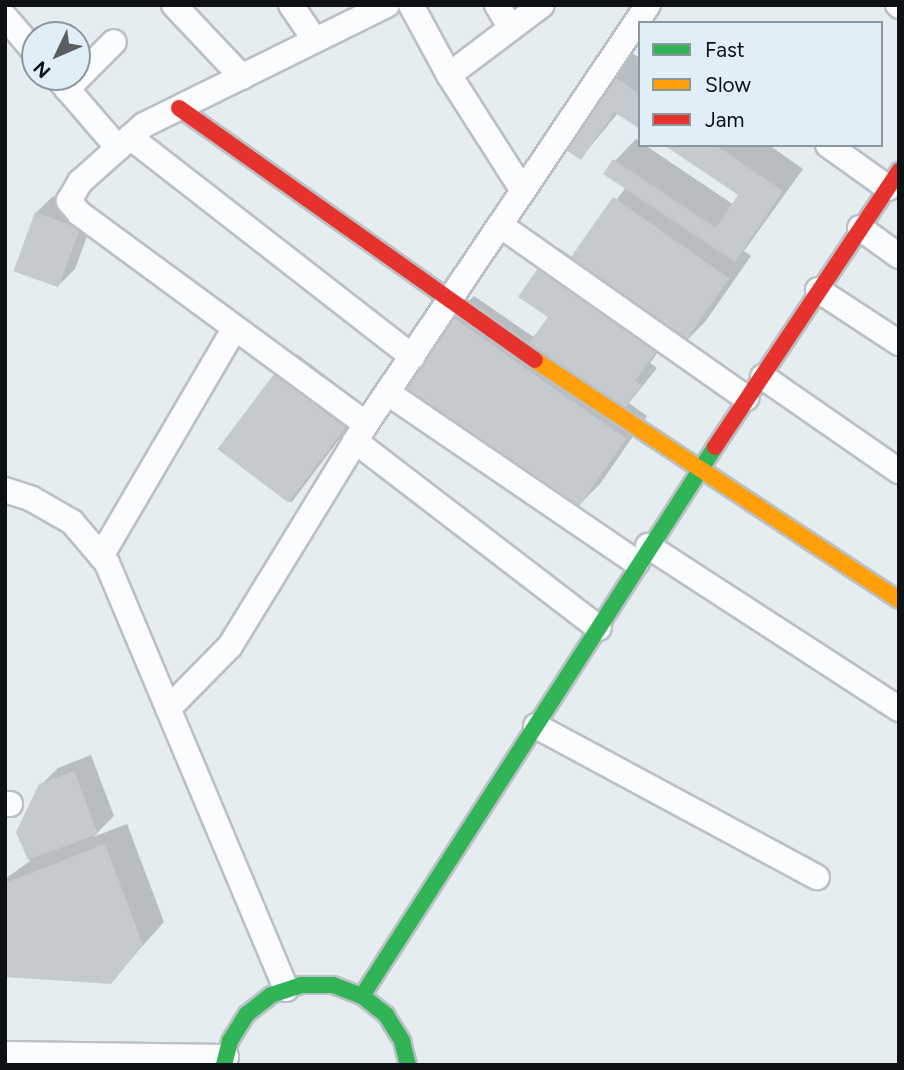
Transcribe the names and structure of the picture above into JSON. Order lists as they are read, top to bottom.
{
  "legend": ["Fast", "Slow", "Jam"],
  "north": "bottom left"
}
